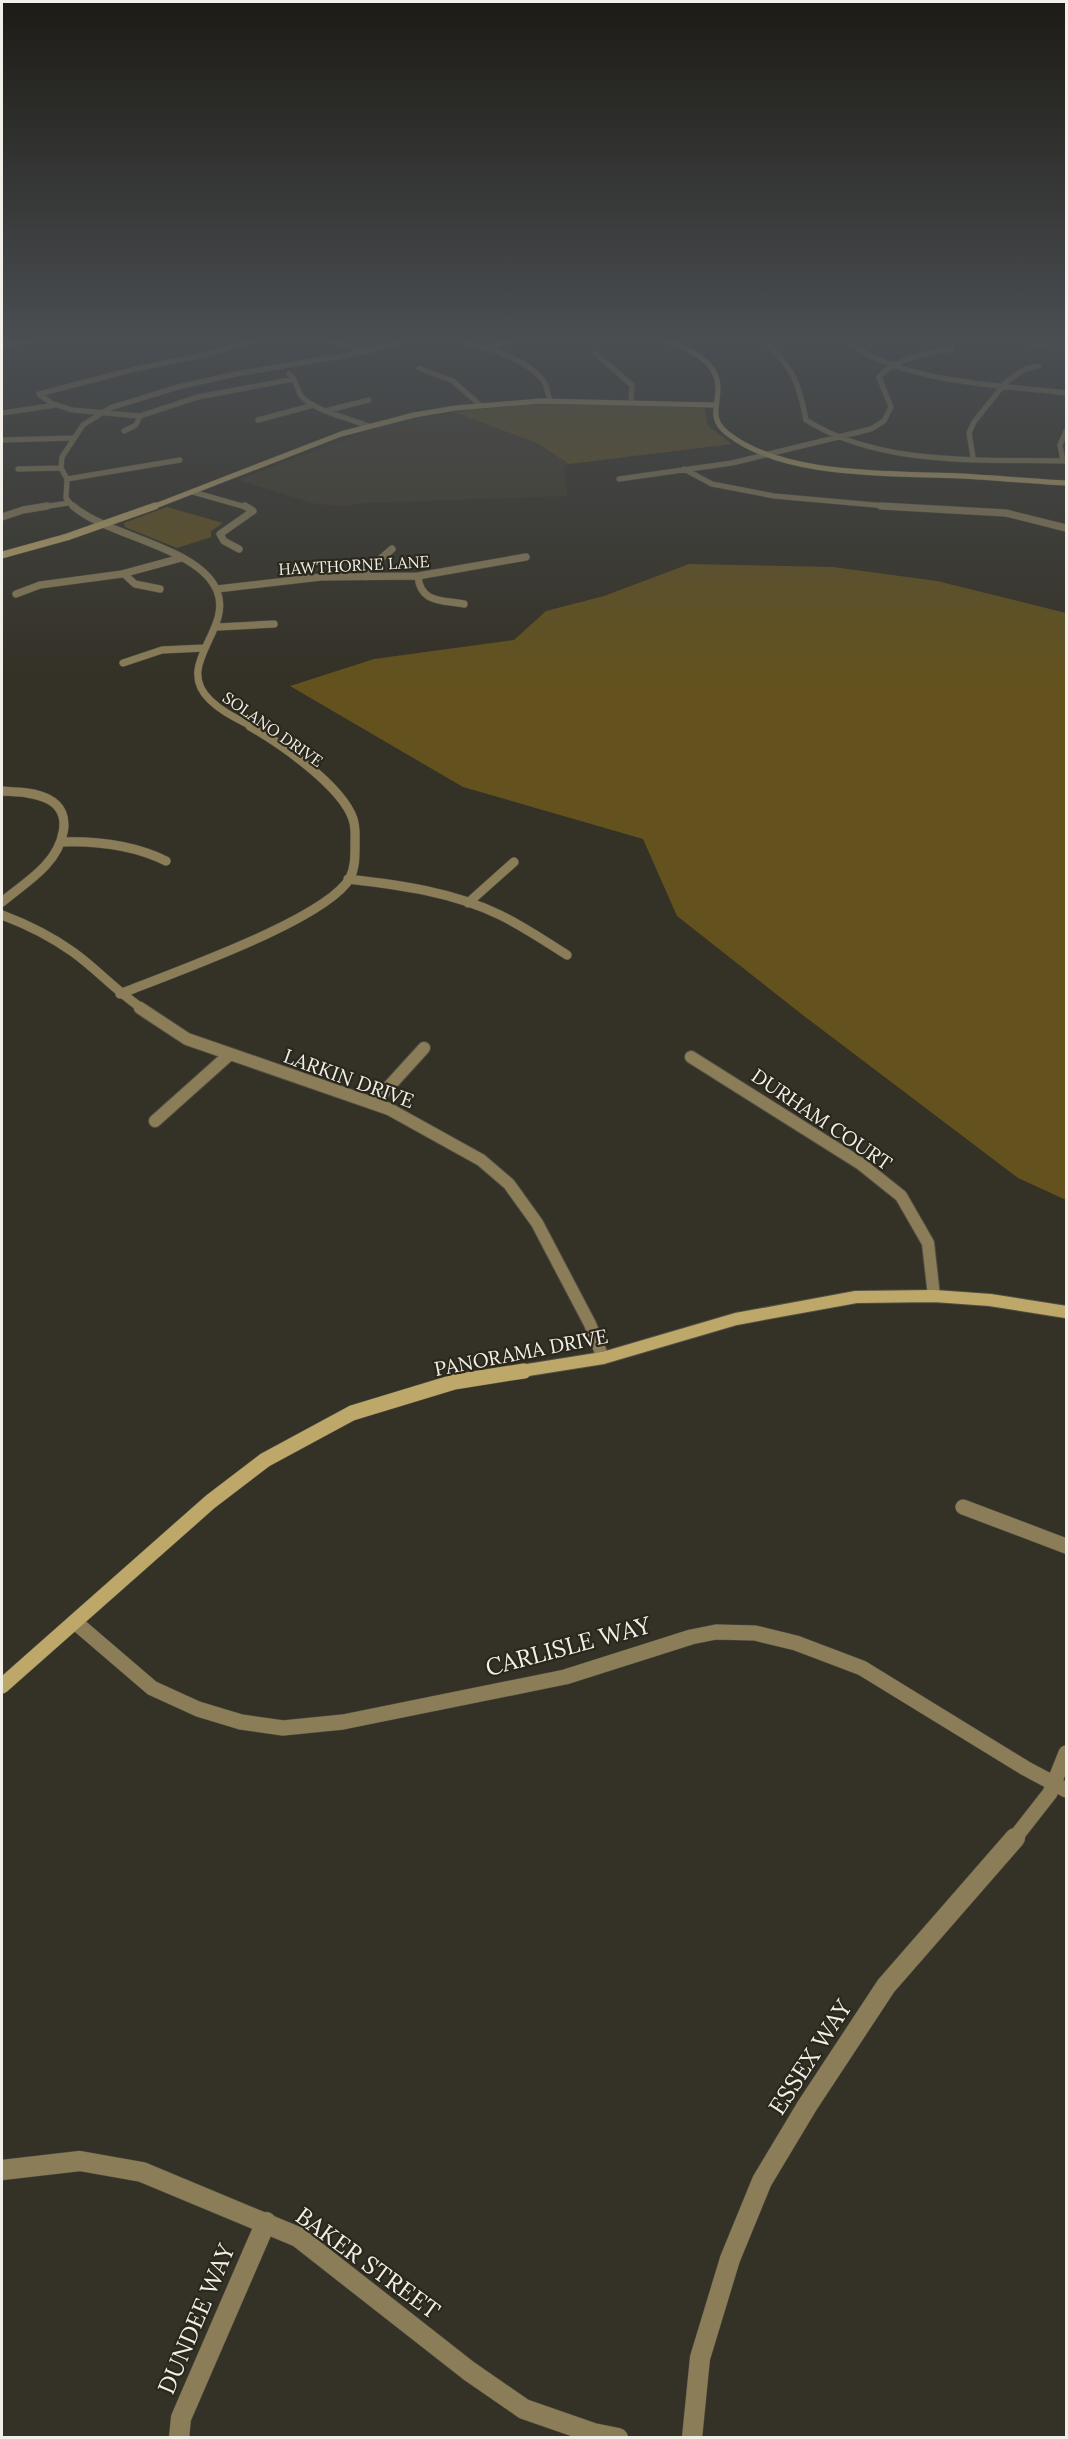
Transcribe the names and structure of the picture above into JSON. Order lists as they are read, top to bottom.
{
  "streets": {
    "street": [
      "HAWTHORNE LANE",
      "SOLANO DRIVE",
      "LARKIN DRIVE",
      "DURHAM COURT",
      "PANORAMA DRIVE",
      "CARLISLE WAY",
      "ESSEX WAY",
      "BAKER STREET",
      "DUNDEE WAY"
    ]
  },
  "crossings": [
    ["HAWTHORNE LANE", "SOLANO DRIVE"],
    ["LARKIN DRIVE", "PANORAMA DRIVE"],
    ["DURHAM COURT", "PANORAMA DRIVE"],
    ["PANORAMA DRIVE", "CARLISLE WAY"],
    ["CARLISLE WAY", "ESSEX WAY"],
    ["BAKER STREET", "DUNDEE WAY"]
  ]
}
